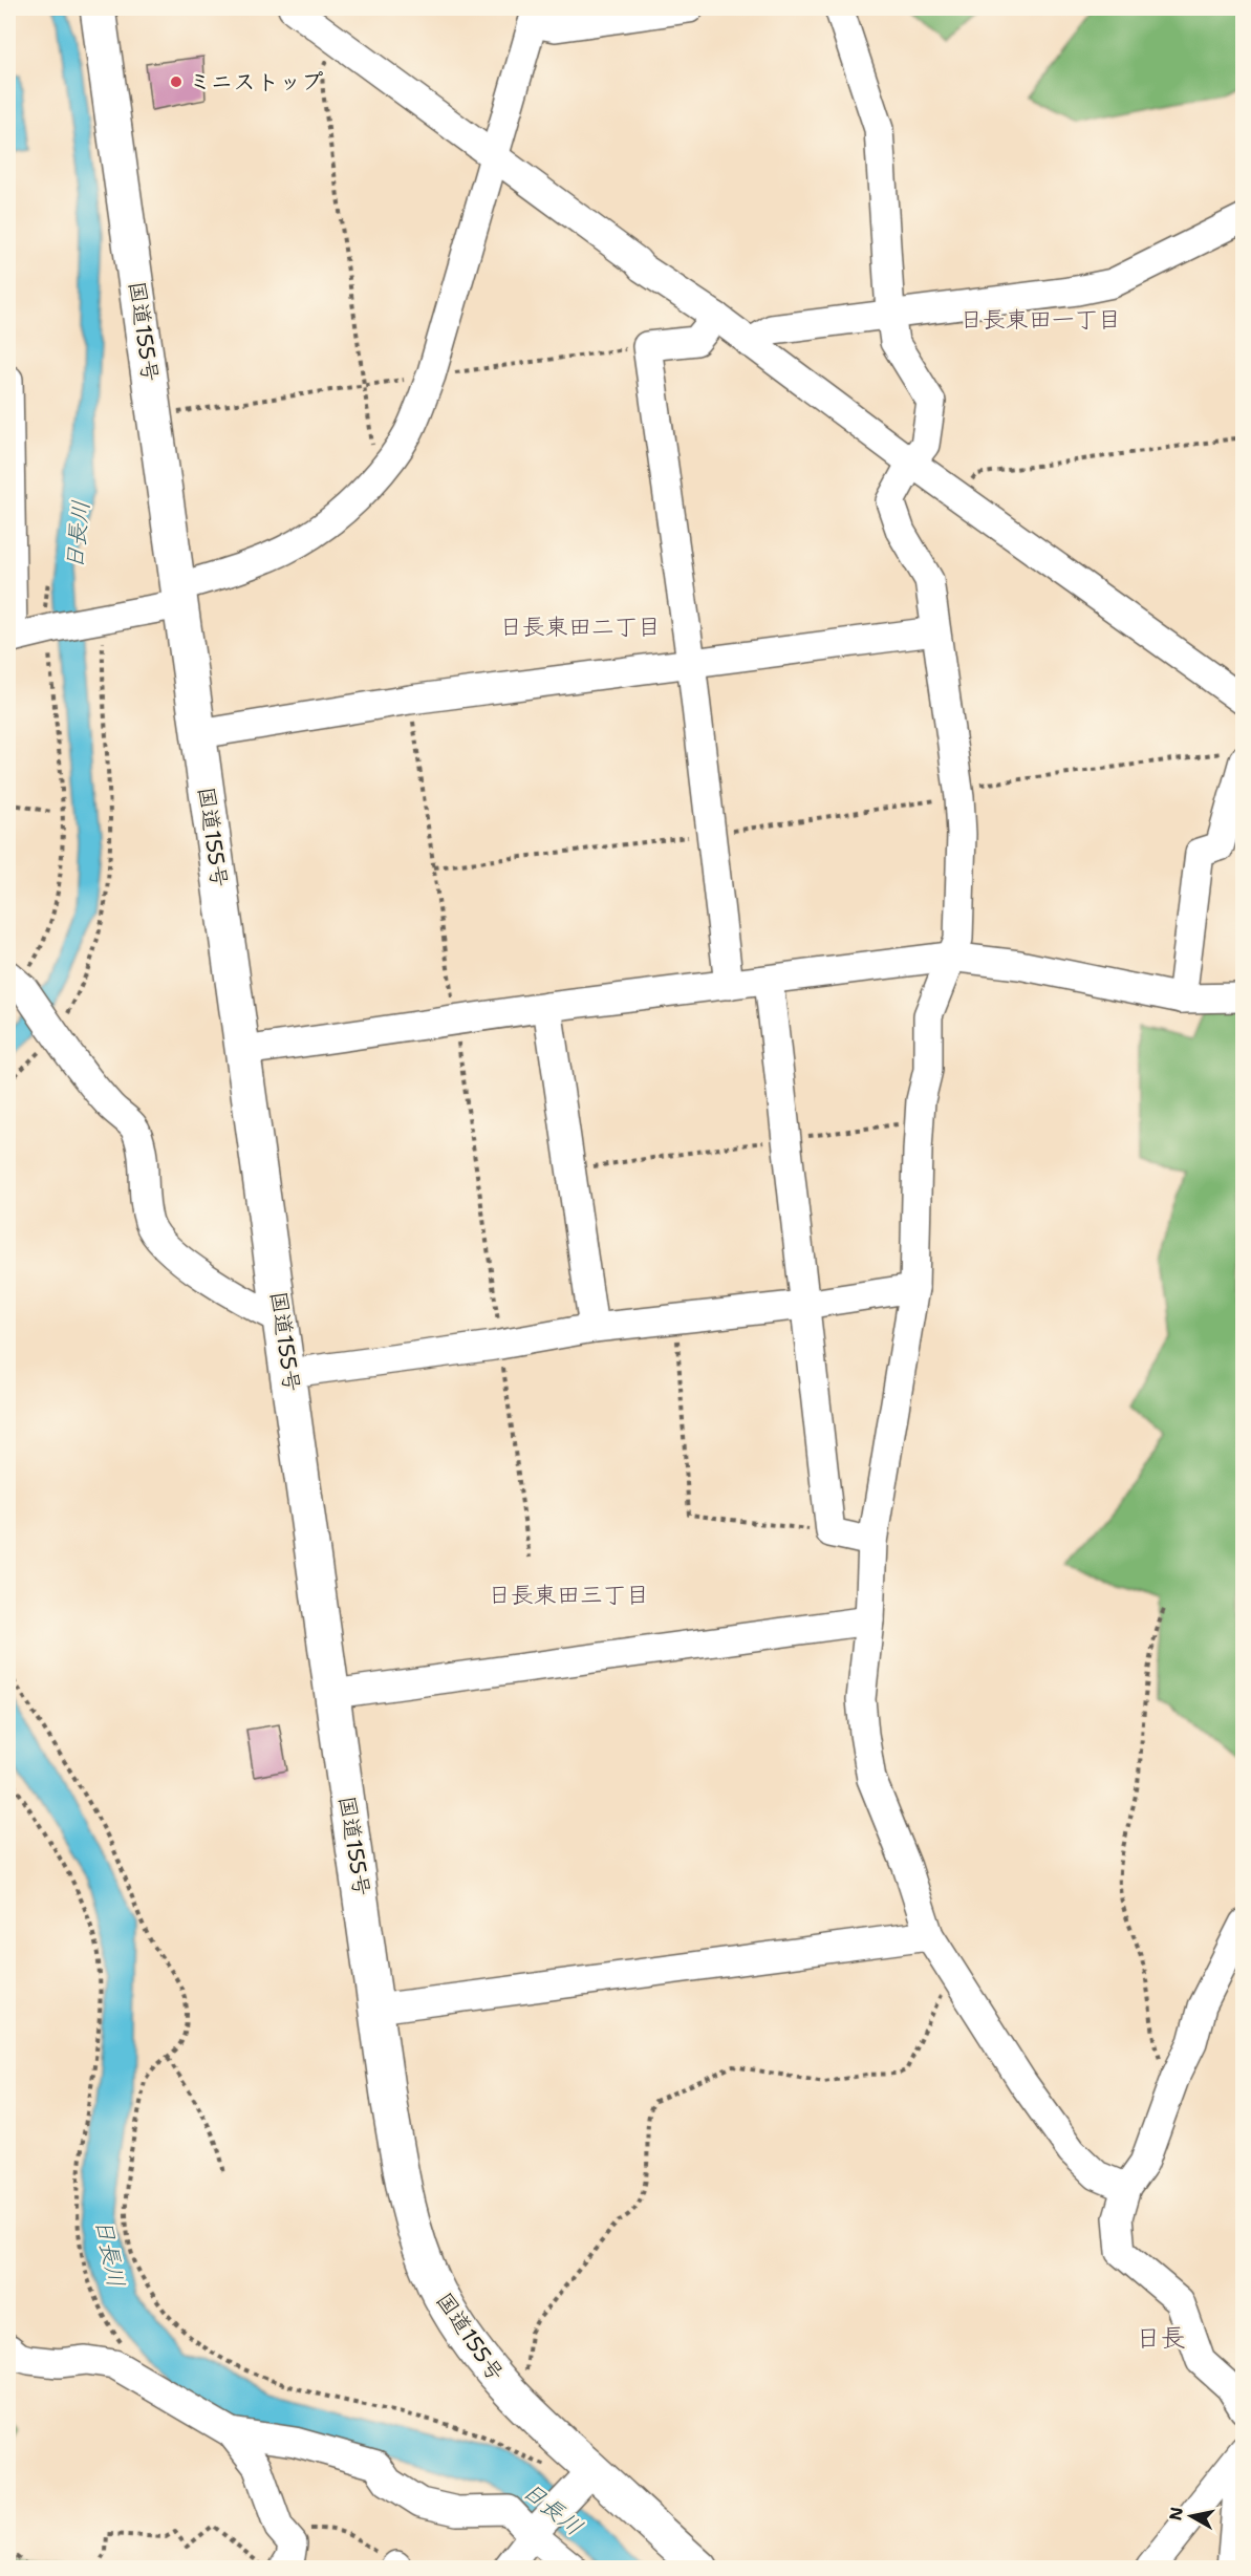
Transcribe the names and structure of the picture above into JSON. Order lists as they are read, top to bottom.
{
  "streets": {
    "highway": ["国道155号"]
  },
  "districts": [
    "日長東田一丁目",
    "日長東田二丁目",
    "日長東田三丁目",
    "日長"
  ],
  "water": ["日長川"],
  "places": ["ミニストップ"],
  "north": "left"
}
